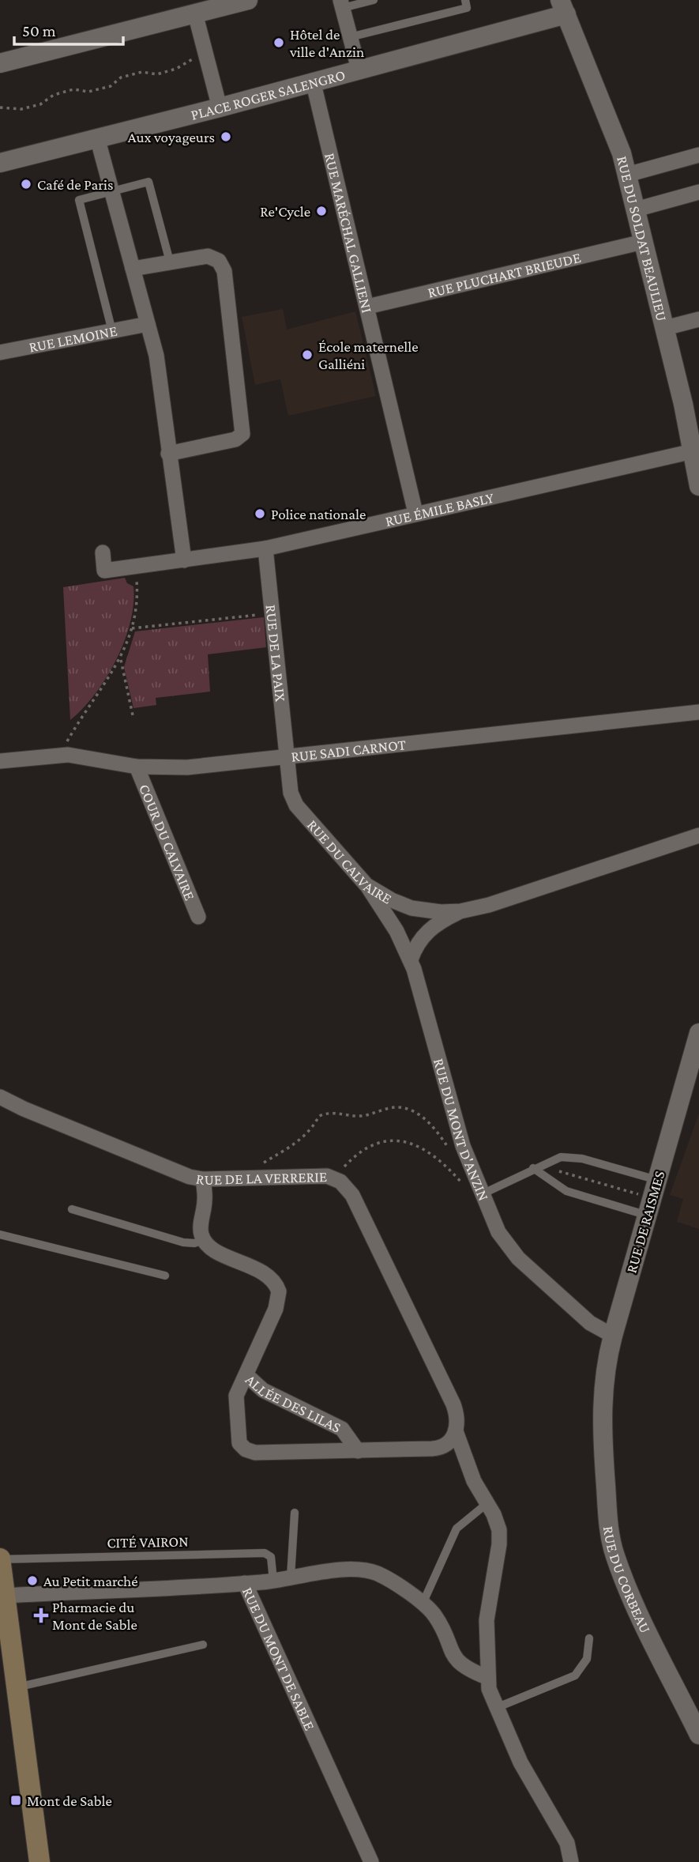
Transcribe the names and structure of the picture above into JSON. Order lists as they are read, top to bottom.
{
  "streets": {
    "street": [
      "PLACE ROGER SALENGRO",
      "RUE MARÉCHAL GALLIENI",
      "RUE DU SOLDAT BEAULIEU",
      "RUE PLUCHART BRIEUDE",
      "RUE LEMOINE",
      "RUE ÉMILE BASLY",
      "RUE DE LA PAIX",
      "RUE SADI CARNOT",
      "COUR DU CALVAIRE",
      "RUE DU CALVAIRE",
      "RUE DU MONT D'ANZIN",
      "RUE DE LA VERRERIE",
      "RUE DE RAISMES",
      "ALLÉE DES LILAS",
      "RUE DU CORBEAU",
      "RUE DU MONT DE SABLE"
    ],
    "lane": ["CITÉ VAIRON"]
  },
  "crossings": [
    ["PLACE ROGER SALENGRO", "RUE MARÉCHAL GALLIENI"],
    ["PLACE ROGER SALENGRO", "RUE DU SOLDAT BEAULIEU"],
    ["RUE MARÉCHAL GALLIENI", "RUE PLUCHART BRIEUDE"],
    ["RUE MARÉCHAL GALLIENI", "RUE ÉMILE BASLY"],
    ["RUE DU SOLDAT BEAULIEU", "RUE PLUCHART BRIEUDE"],
    ["RUE DU SOLDAT BEAULIEU", "RUE ÉMILE BASLY"],
    ["RUE ÉMILE BASLY", "RUE DE LA PAIX"],
    ["RUE DE LA PAIX", "RUE SADI CARNOT"],
    ["RUE DE LA PAIX", "RUE DU CALVAIRE"],
    ["RUE SADI CARNOT", "COUR DU CALVAIRE"],
    ["RUE SADI CARNOT", "RUE DU CALVAIRE"],
    ["RUE DU CALVAIRE", "RUE DU MONT D'ANZIN"],
    ["RUE DU MONT D'ANZIN", "RUE DE RAISMES"],
    ["RUE DE LA VERRERIE", "ALLÉE DES LILAS"],
    ["RUE DE RAISMES", "RUE DU CORBEAU"]
  ],
  "places": {
    "other": [
      "Hôtel de ville d'Anzin",
      "Aux voyageurs",
      "Café de Paris",
      "Re'Cycle",
      "École maternelle Galliéni",
      "Police nationale",
      "Au Petit marché"
    ],
    "health": ["Pharmacie du Mont de Sable"],
    "transit": ["Mont de Sable"]
  },
  "scale_bar": "50 m"
}
